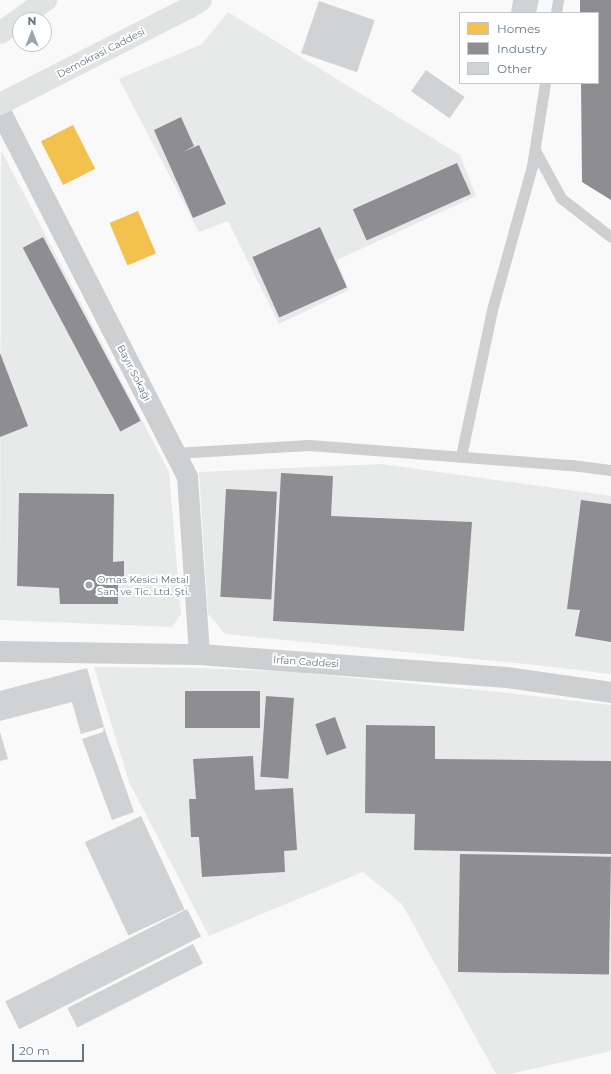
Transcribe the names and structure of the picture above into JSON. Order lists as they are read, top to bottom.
{
  "streets": {
    "main road": ["Demokrasi Caddesi"],
    "street": ["Bayır Sokağı", "İrfan Caddesi"]
  },
  "crossings": [
    ["Bayır Sokağı", "İrfan Caddesi"]
  ],
  "places": ["Omas Kesici Metal San. ve Tic. Ltd. Şti."],
  "legend": ["Homes", "Industry", "Other"],
  "scale_bar": "20 m",
  "north": "top"
}
